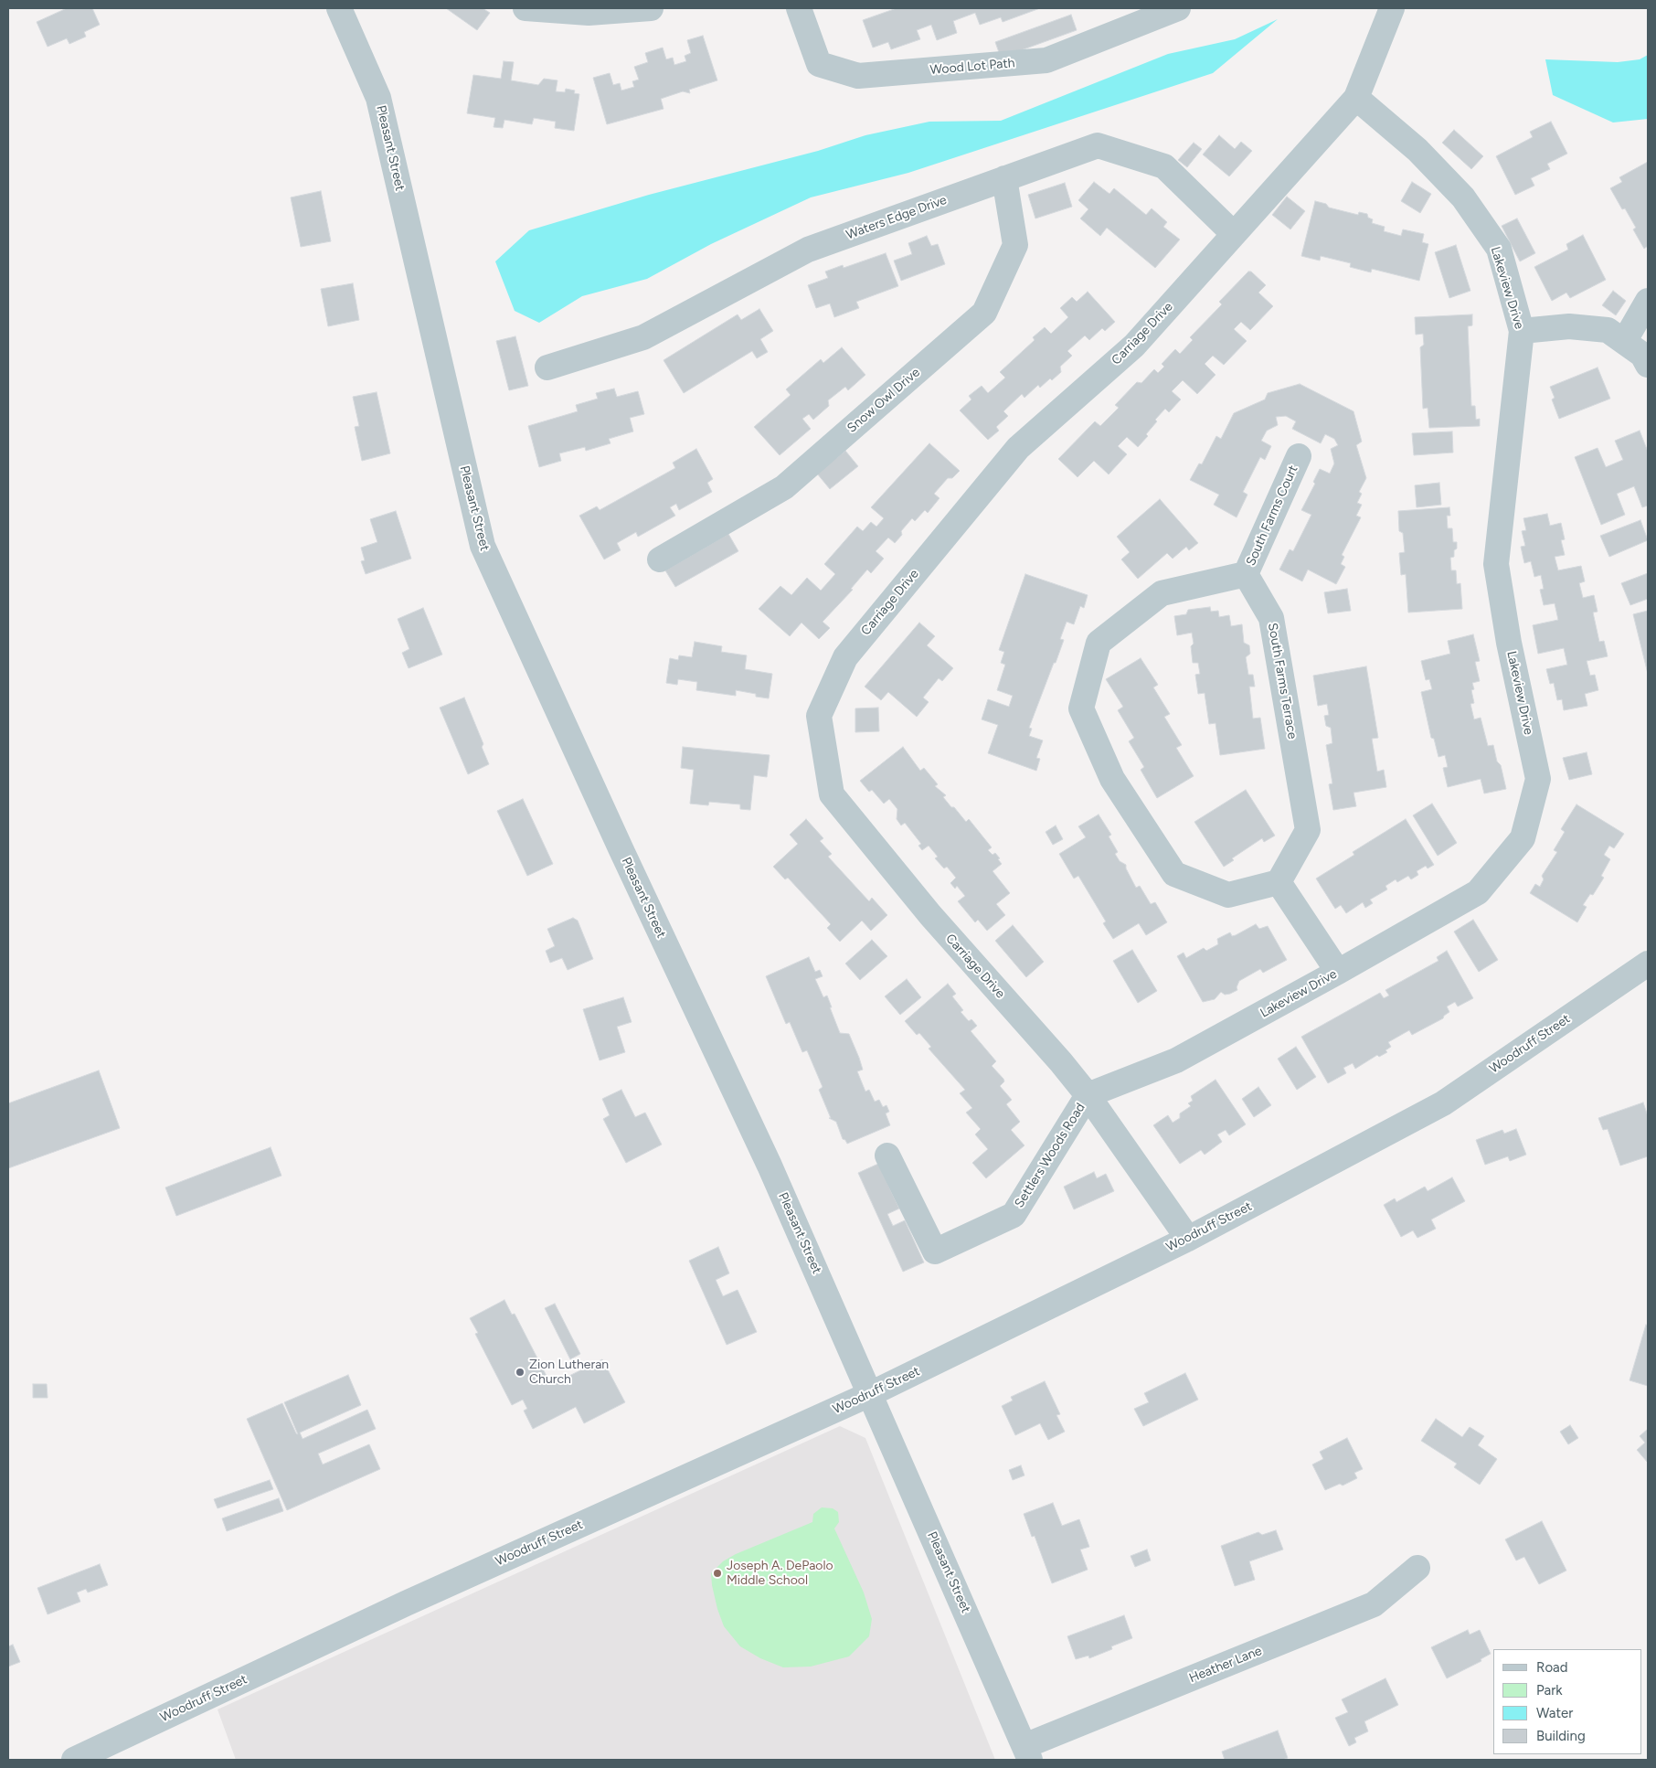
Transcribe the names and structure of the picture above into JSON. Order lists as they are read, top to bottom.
{
  "streets": {
    "street": [
      "Wood Lot Path",
      "Pleasant Street",
      "Waters Edge Drive",
      "Lakeview Drive",
      "Carriage Drive",
      "Snow Owl Drive",
      "South Farms Court",
      "South Farms Terrace",
      "Woodruff Street",
      "Settlers Woods Road",
      "Heather Lane"
    ]
  },
  "crossings": [
    ["Pleasant Street", "Woodruff Street"],
    ["Pleasant Street", "Heather Lane"],
    ["Waters Edge Drive", "Carriage Drive"],
    ["Waters Edge Drive", "Snow Owl Drive"],
    ["Lakeview Drive", "Carriage Drive"],
    ["Lakeview Drive", "Settlers Woods Road"],
    ["Carriage Drive", "Woodruff Street"],
    ["Carriage Drive", "Settlers Woods Road"],
    ["South Farms Court", "South Farms Terrace"]
  ],
  "places": ["Zion Lutheran Church", "Joseph A. DePaolo Middle School"],
  "legend": [
    "Road",
    "Park",
    "Water",
    "Building"
  ]
}
